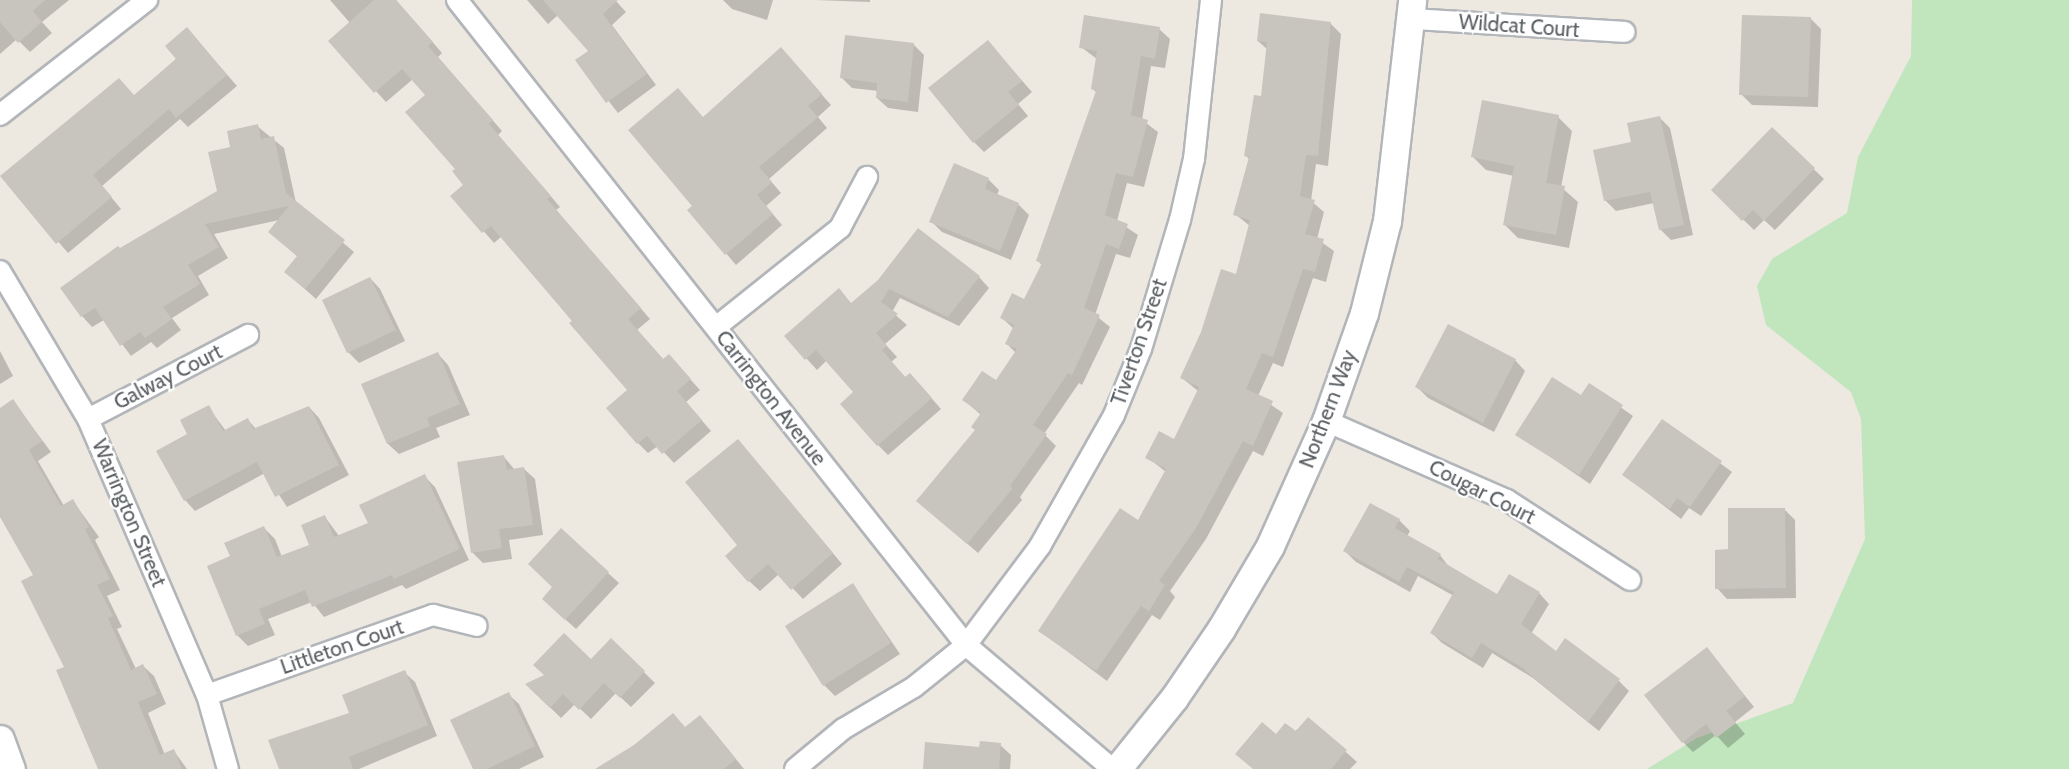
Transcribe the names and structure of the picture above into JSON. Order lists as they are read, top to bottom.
{
  "streets": {
    "street": [
      "Wildcat Court",
      "Tiverton Street",
      "Galway Court",
      "Carrington Avenue",
      "Northern Way",
      "Cougar Court",
      "Warrington Street",
      "Littleton Court"
    ]
  },
  "crossings": [
    ["Wildcat Court", "Northern Way"],
    ["Tiverton Street", "Carrington Avenue"],
    ["Galway Court", "Warrington Street"],
    ["Northern Way", "Cougar Court"],
    ["Warrington Street", "Littleton Court"]
  ]
}
